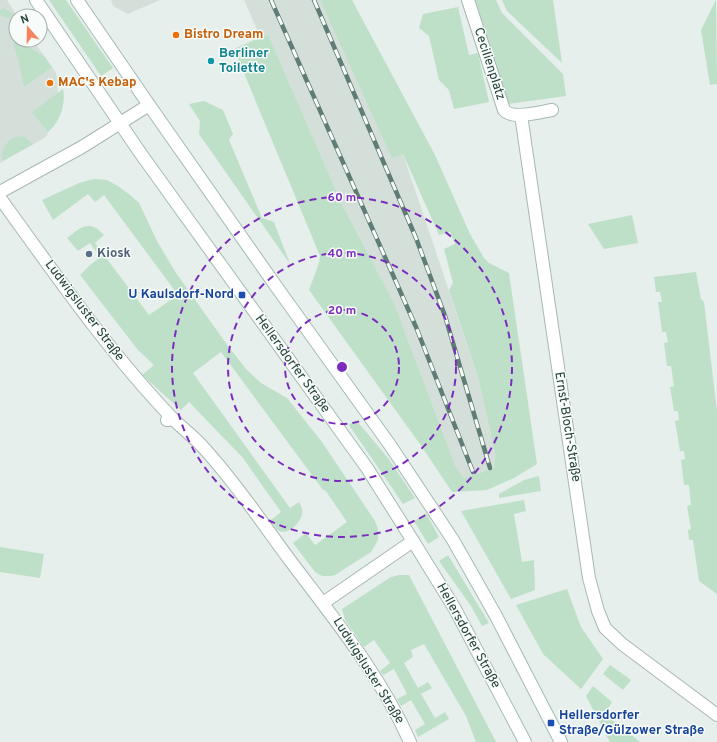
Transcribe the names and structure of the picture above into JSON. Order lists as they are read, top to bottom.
{
  "streets": {
    "street": [
      "Cecilienplatz",
      "Ludwigsluster Straße",
      "Hellersdorfer Straße",
      "Ernst-Bloch-Straße"
    ]
  },
  "crossings": [
    ["Cecilienplatz", "Ernst-Bloch-Straße"]
  ],
  "places": {
    "other": [
      "Bistro Dream",
      "Berliner Toilette",
      "MAC's Kebap",
      "Kiosk"
    ],
    "transit": ["U Kaulsdorf-Nord", "Hellersdorfer Straße/Gülzower Straße"]
  },
  "north": "top",
  "rings": ["60 m", "40 m", "20 m"]
}
